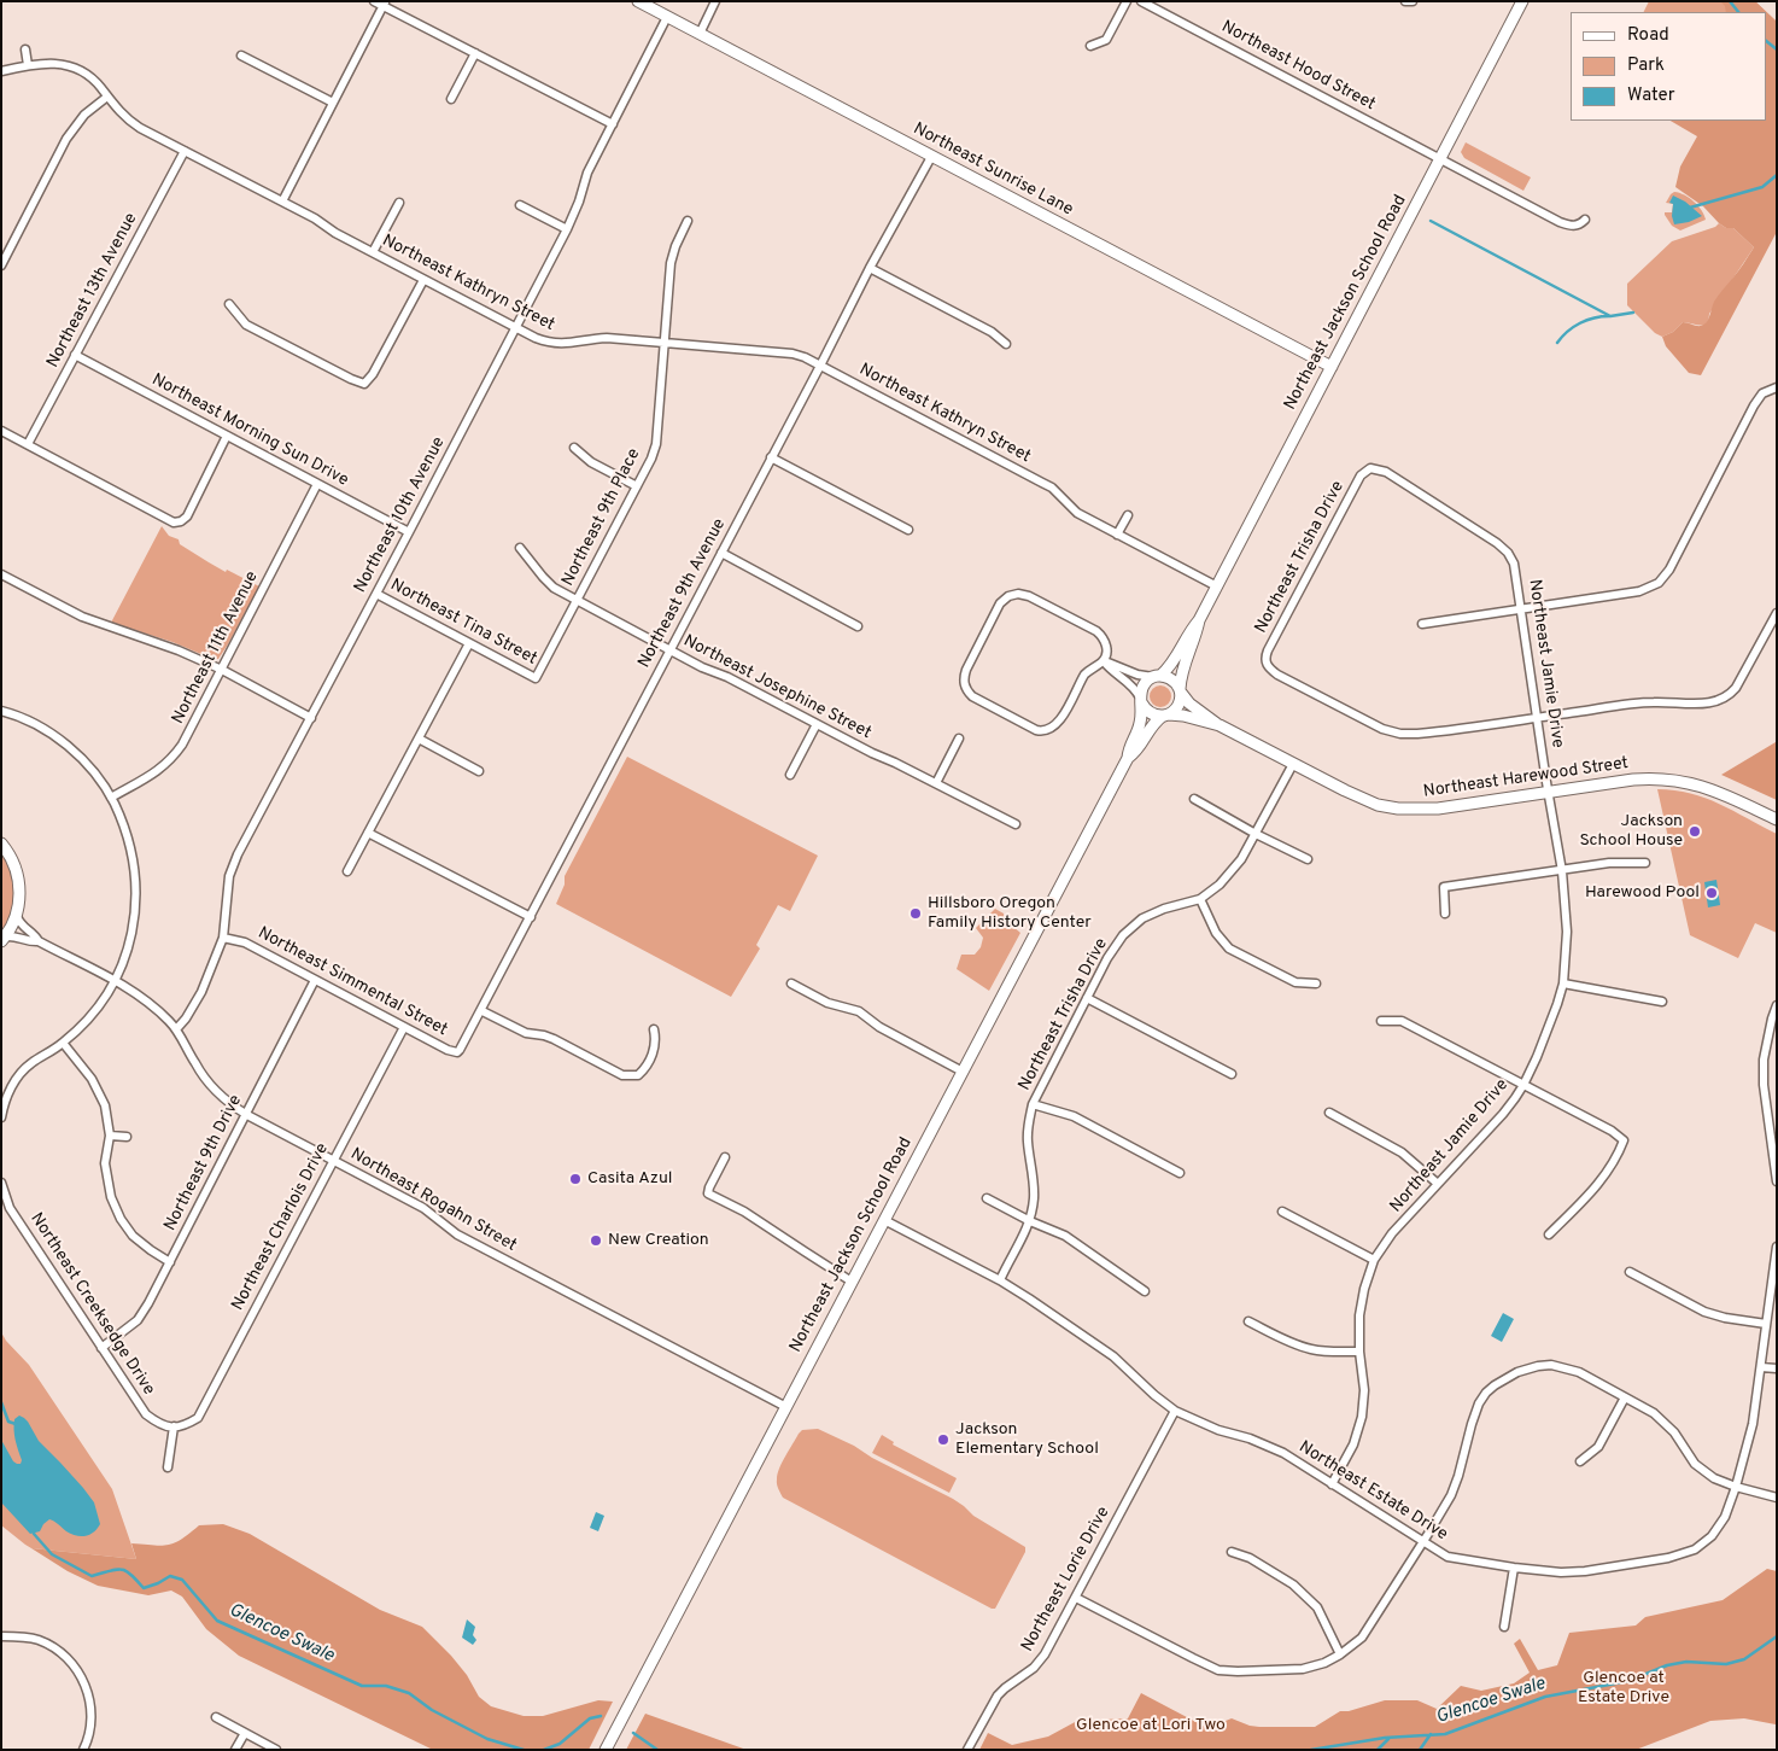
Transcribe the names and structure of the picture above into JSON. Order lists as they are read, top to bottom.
{
  "streets": {
    "street": [
      "Northeast Hood Street",
      "Northeast Sunrise Lane",
      "Northeast Kathryn Street",
      "Northeast 13th Avenue",
      "Northeast Jackson School Road",
      "Northeast Morning Sun Drive",
      "Northeast 10th Avenue",
      "Northeast 9th Place",
      "Northeast Trisha Drive",
      "Northeast 9th Avenue",
      "Northeast Tina Street",
      "Northeast 11th Avenue",
      "Northeast Jamie Drive",
      "Northeast Josephine Street",
      "Northeast Harewood Street",
      "Northeast Simmental Street",
      "Northeast 9th Drive",
      "Northeast Rogahn Street",
      "Northeast Charlois Drive",
      "Northeast Creeksedge Drive",
      "Northeast Estate Drive",
      "Northeast Lorie Drive"
    ]
  },
  "crossings": [
    ["Northeast Hood Street", "Northeast Jackson School Road"],
    ["Northeast Sunrise Lane", "Northeast Jackson School Road"],
    ["Northeast Sunrise Lane", "Northeast 10th Avenue"],
    ["Northeast Sunrise Lane", "Northeast 9th Avenue"],
    ["Northeast Kathryn Street", "Northeast 13th Avenue"],
    ["Northeast Kathryn Street", "Northeast Jackson School Road"],
    ["Northeast Kathryn Street", "Northeast 10th Avenue"],
    ["Northeast Kathryn Street", "Northeast 9th Place"],
    ["Northeast Kathryn Street", "Northeast 9th Avenue"],
    ["Northeast 13th Avenue", "Northeast Morning Sun Drive"],
    ["Northeast Jackson School Road", "Northeast Harewood Street"],
    ["Northeast Jackson School Road", "Northeast Rogahn Street"],
    ["Northeast Jackson School Road", "Northeast Estate Drive"],
    ["Northeast Morning Sun Drive", "Northeast 10th Avenue"],
    ["Northeast Morning Sun Drive", "Northeast 11th Avenue"],
    ["Northeast 10th Avenue", "Northeast Tina Street"],
    ["Northeast 10th Avenue", "Northeast Simmental Street"],
    ["Northeast 10th Avenue", "Northeast Rogahn Street"],
    ["Northeast 9th Place", "Northeast Tina Street"],
    ["Northeast 9th Place", "Northeast Josephine Street"],
    ["Northeast Trisha Drive", "Northeast Jamie Drive"],
    ["Northeast Trisha Drive", "Northeast Harewood Street"],
    ["Northeast Trisha Drive", "Northeast Estate Drive"],
    ["Northeast 9th Avenue", "Northeast Josephine Street"],
    ["Northeast 9th Avenue", "Northeast Simmental Street"],
    ["Northeast Jamie Drive", "Northeast Harewood Street"],
    ["Northeast Jamie Drive", "Northeast Estate Drive"],
    ["Northeast Simmental Street", "Northeast 9th Drive"],
    ["Northeast Simmental Street", "Northeast Charlois Drive"],
    ["Northeast 9th Drive", "Northeast Rogahn Street"],
    ["Northeast 9th Drive", "Northeast Creeksedge Drive"],
    ["Northeast Rogahn Street", "Northeast Charlois Drive"],
    ["Northeast Charlois Drive", "Northeast Creeksedge Drive"],
    ["Northeast Estate Drive", "Northeast Lorie Drive"]
  ],
  "water": ["Glencoe Swale"],
  "parks": ["Glencoe at Estate Drive", "Glencoe at Lori Two"],
  "places": [
    "Jackson School House",
    "Harewood Pool",
    "Hillsboro Oregon Family History Center",
    "Casita Azul",
    "New Creation",
    "Jackson Elementary School"
  ],
  "legend": ["Road", "Park", "Water"]
}
